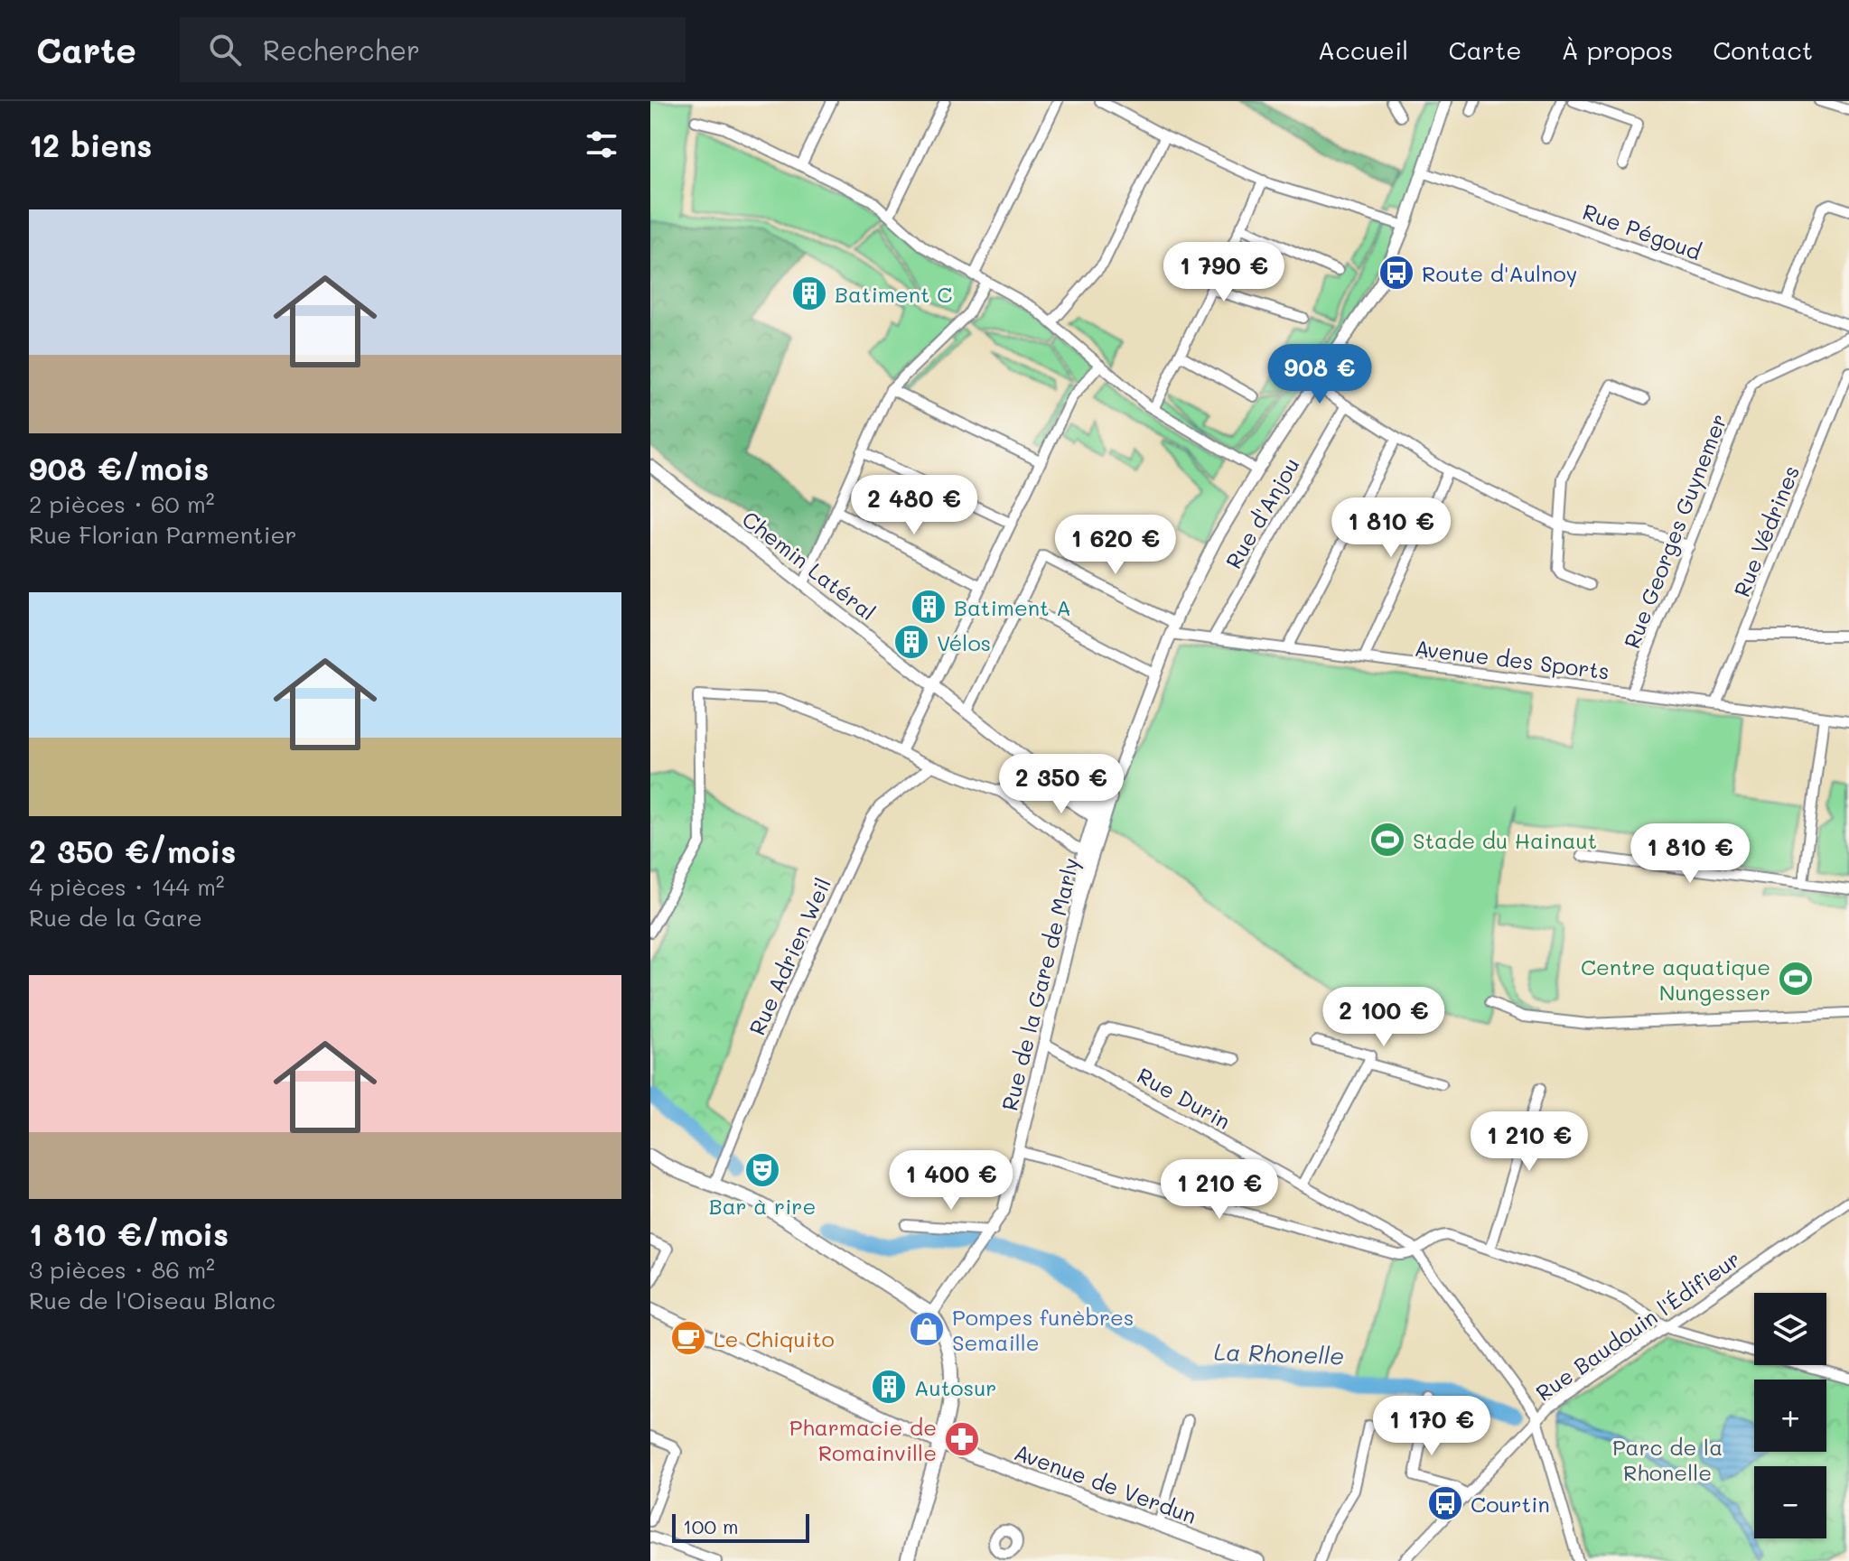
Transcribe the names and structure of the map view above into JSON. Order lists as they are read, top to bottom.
{
  "streets": {
    "main road": ["Avenue de Verdun"],
    "street": [
      "Rue Pégoud",
      "Rue d'Anjou",
      "Rue Georges Guynemer",
      "Rue Védrines",
      "Chemin Latéral",
      "Avenue des Sports",
      "Rue Adrien Weil",
      "Rue de la Gare de Marly",
      "Rue Durin",
      "Rue Baudouin l'Édifieur"
    ]
  },
  "crossings": [
    ["Rue d'Anjou", "Avenue des Sports"],
    ["Rue Georges Guynemer", "Avenue des Sports"],
    ["Rue Védrines", "Avenue des Sports"],
    ["Chemin Latéral", "Rue de la Gare de Marly"],
    ["Rue de la Gare de Marly", "Rue Durin"],
    ["Rue Durin", "Rue Baudouin l'Édifieur"]
  ],
  "water": ["La Rhonelle"],
  "parks": ["Parc de la Rhonelle"],
  "places": {
    "bus stop": ["Route d'Aulnoy", "Courtin"],
    "building": [
      "Batiment C",
      "Batiment A",
      "Vélos",
      "Autosur"
    ],
    "sports": ["Stade du Hainaut", "Centre aquatique Nungesser"],
    "theatre": ["Bar à rire"],
    "shop": ["Pompes funèbres Semaille"],
    "cafe": ["Le Chiquito"],
    "pharmacy": ["Pharmacie de Romainville"]
  },
  "scale_bar": "100 m",
  "page": {
    "header": "Carte",
    "search": "Rechercher",
    "nav": [
      "Accueil",
      "Carte",
      "À propos",
      "Contact"
    ],
    "heading": "12 biens",
    "list": [
      {
        "name": "908 €/mois",
        "note": "2 pièces · 60 m² · Rue Florian Parmentier"
      },
      {
        "name": "2 350 €/mois",
        "note": "4 pièces · 144 m² · Rue de la Gare"
      },
      {
        "name": "1 810 €/mois",
        "note": "3 pièces · 86 m² · Rue de l'Oiseau Blanc"
      }
    ],
    "price": [
      "1 790 €",
      "908 €",
      "2 480 €",
      "1 810 €",
      "1 620 €",
      "2 350 €",
      "1 810 €",
      "2 100 €",
      "1 210 €",
      "1 400 €",
      "1 210 €",
      "1 170 €"
    ],
    "map_buttons": ["+", "−"],
    "scale": "100 m"
  }
}
